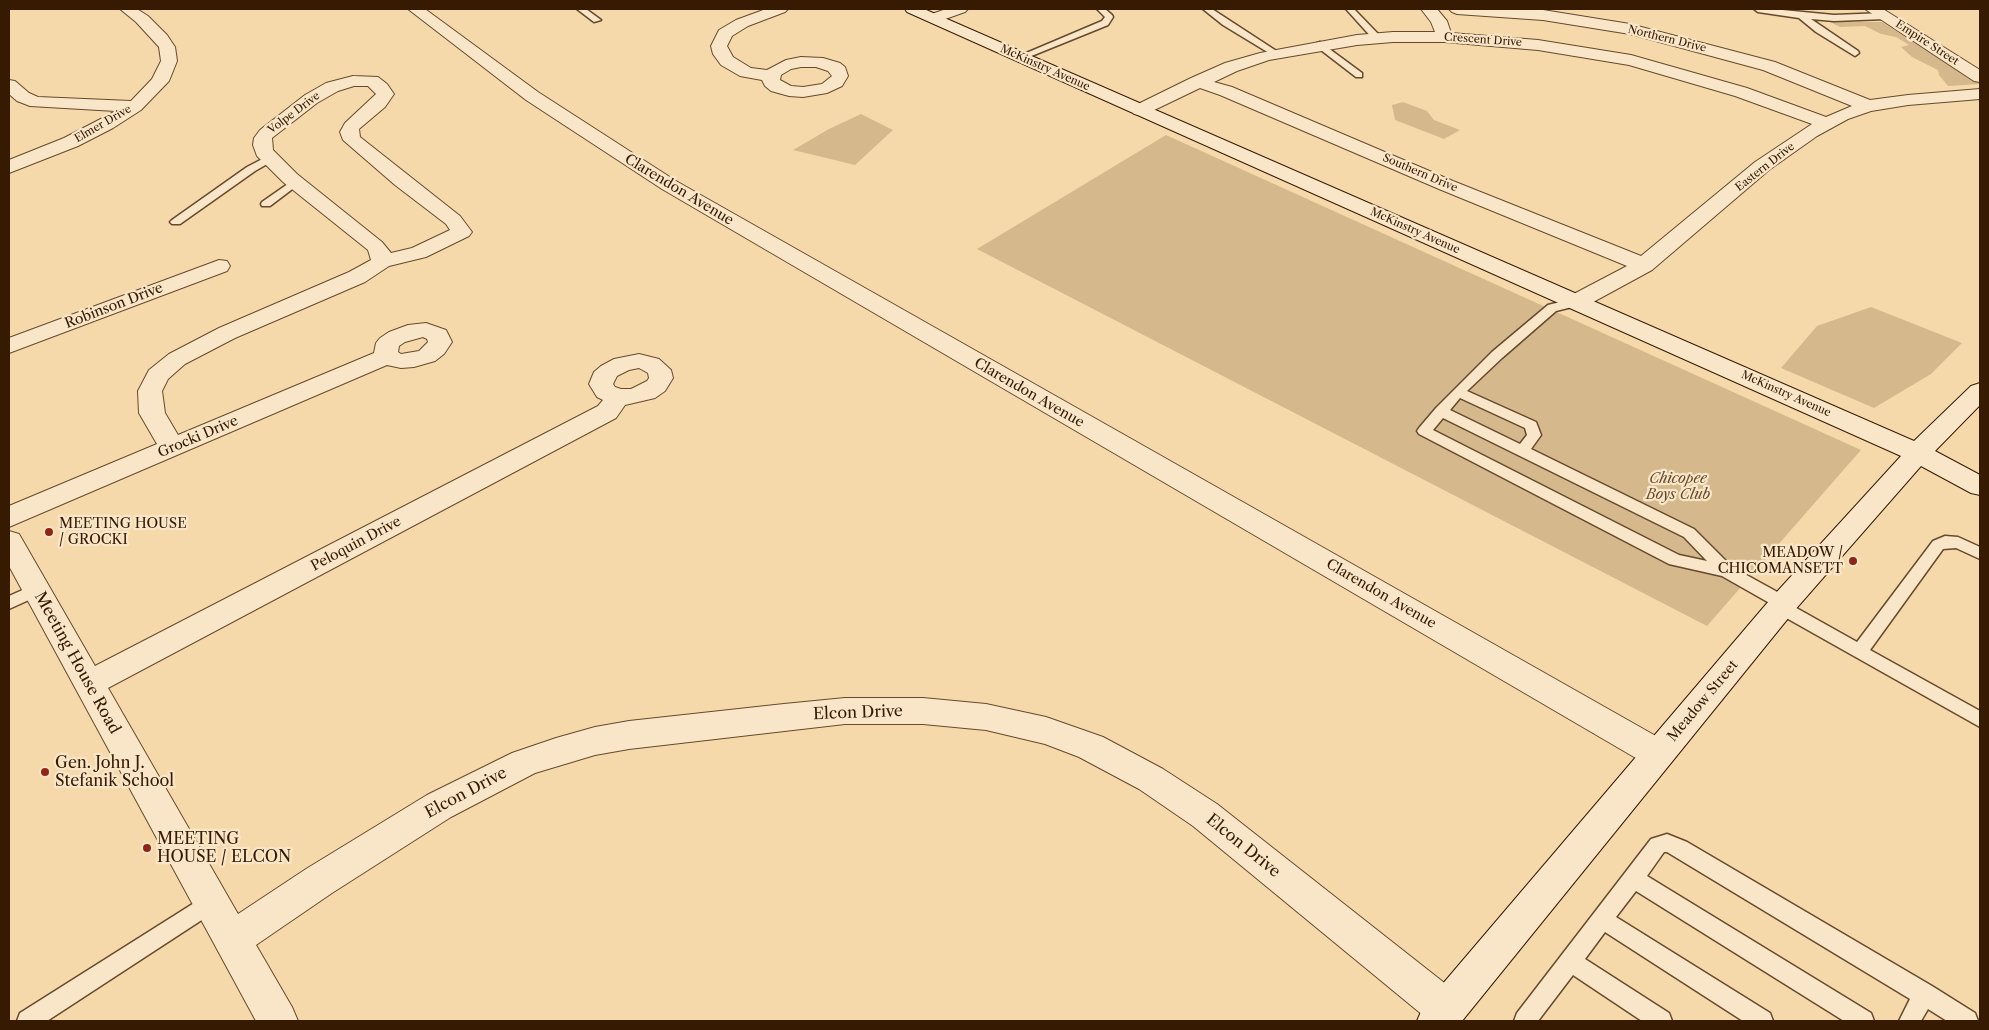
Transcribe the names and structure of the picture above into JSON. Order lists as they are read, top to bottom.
{
  "streets": {
    "street": [
      "Northern Drive",
      "Crescent Drive",
      "Empire Street",
      "McKinstry Avenue",
      "Volpe Drive",
      "Elmer Drive",
      "Eastern Drive",
      "Southern Drive",
      "Clarendon Avenue",
      "Robinson Drive",
      "Grocki Drive",
      "Peloquin Drive",
      "Meeting House Road",
      "Meadow Street",
      "Elcon Drive"
    ]
  },
  "crossings": [
    ["Northern Drive", "Eastern Drive"],
    ["Crescent Drive", "McKinstry Avenue"],
    ["Crescent Drive", "Eastern Drive"],
    ["Crescent Drive", "Southern Drive"],
    ["McKinstry Avenue", "Eastern Drive"],
    ["McKinstry Avenue", "Meadow Street"],
    ["Volpe Drive", "Grocki Drive"],
    ["Eastern Drive", "Southern Drive"],
    ["Clarendon Avenue", "Meadow Street"],
    ["Peloquin Drive", "Meeting House Road"],
    ["Meeting House Road", "Elcon Drive"],
    ["Meadow Street", "Elcon Drive"]
  ],
  "parks": ["Chicopee Boys Club"],
  "places": [
    "MEETING HOUSE / GROCKI",
    "MEADOW / CHICOMANSETT",
    "Gen. John J. Stefanik School",
    "MEETING HOUSE / ELCON"
  ]
}
